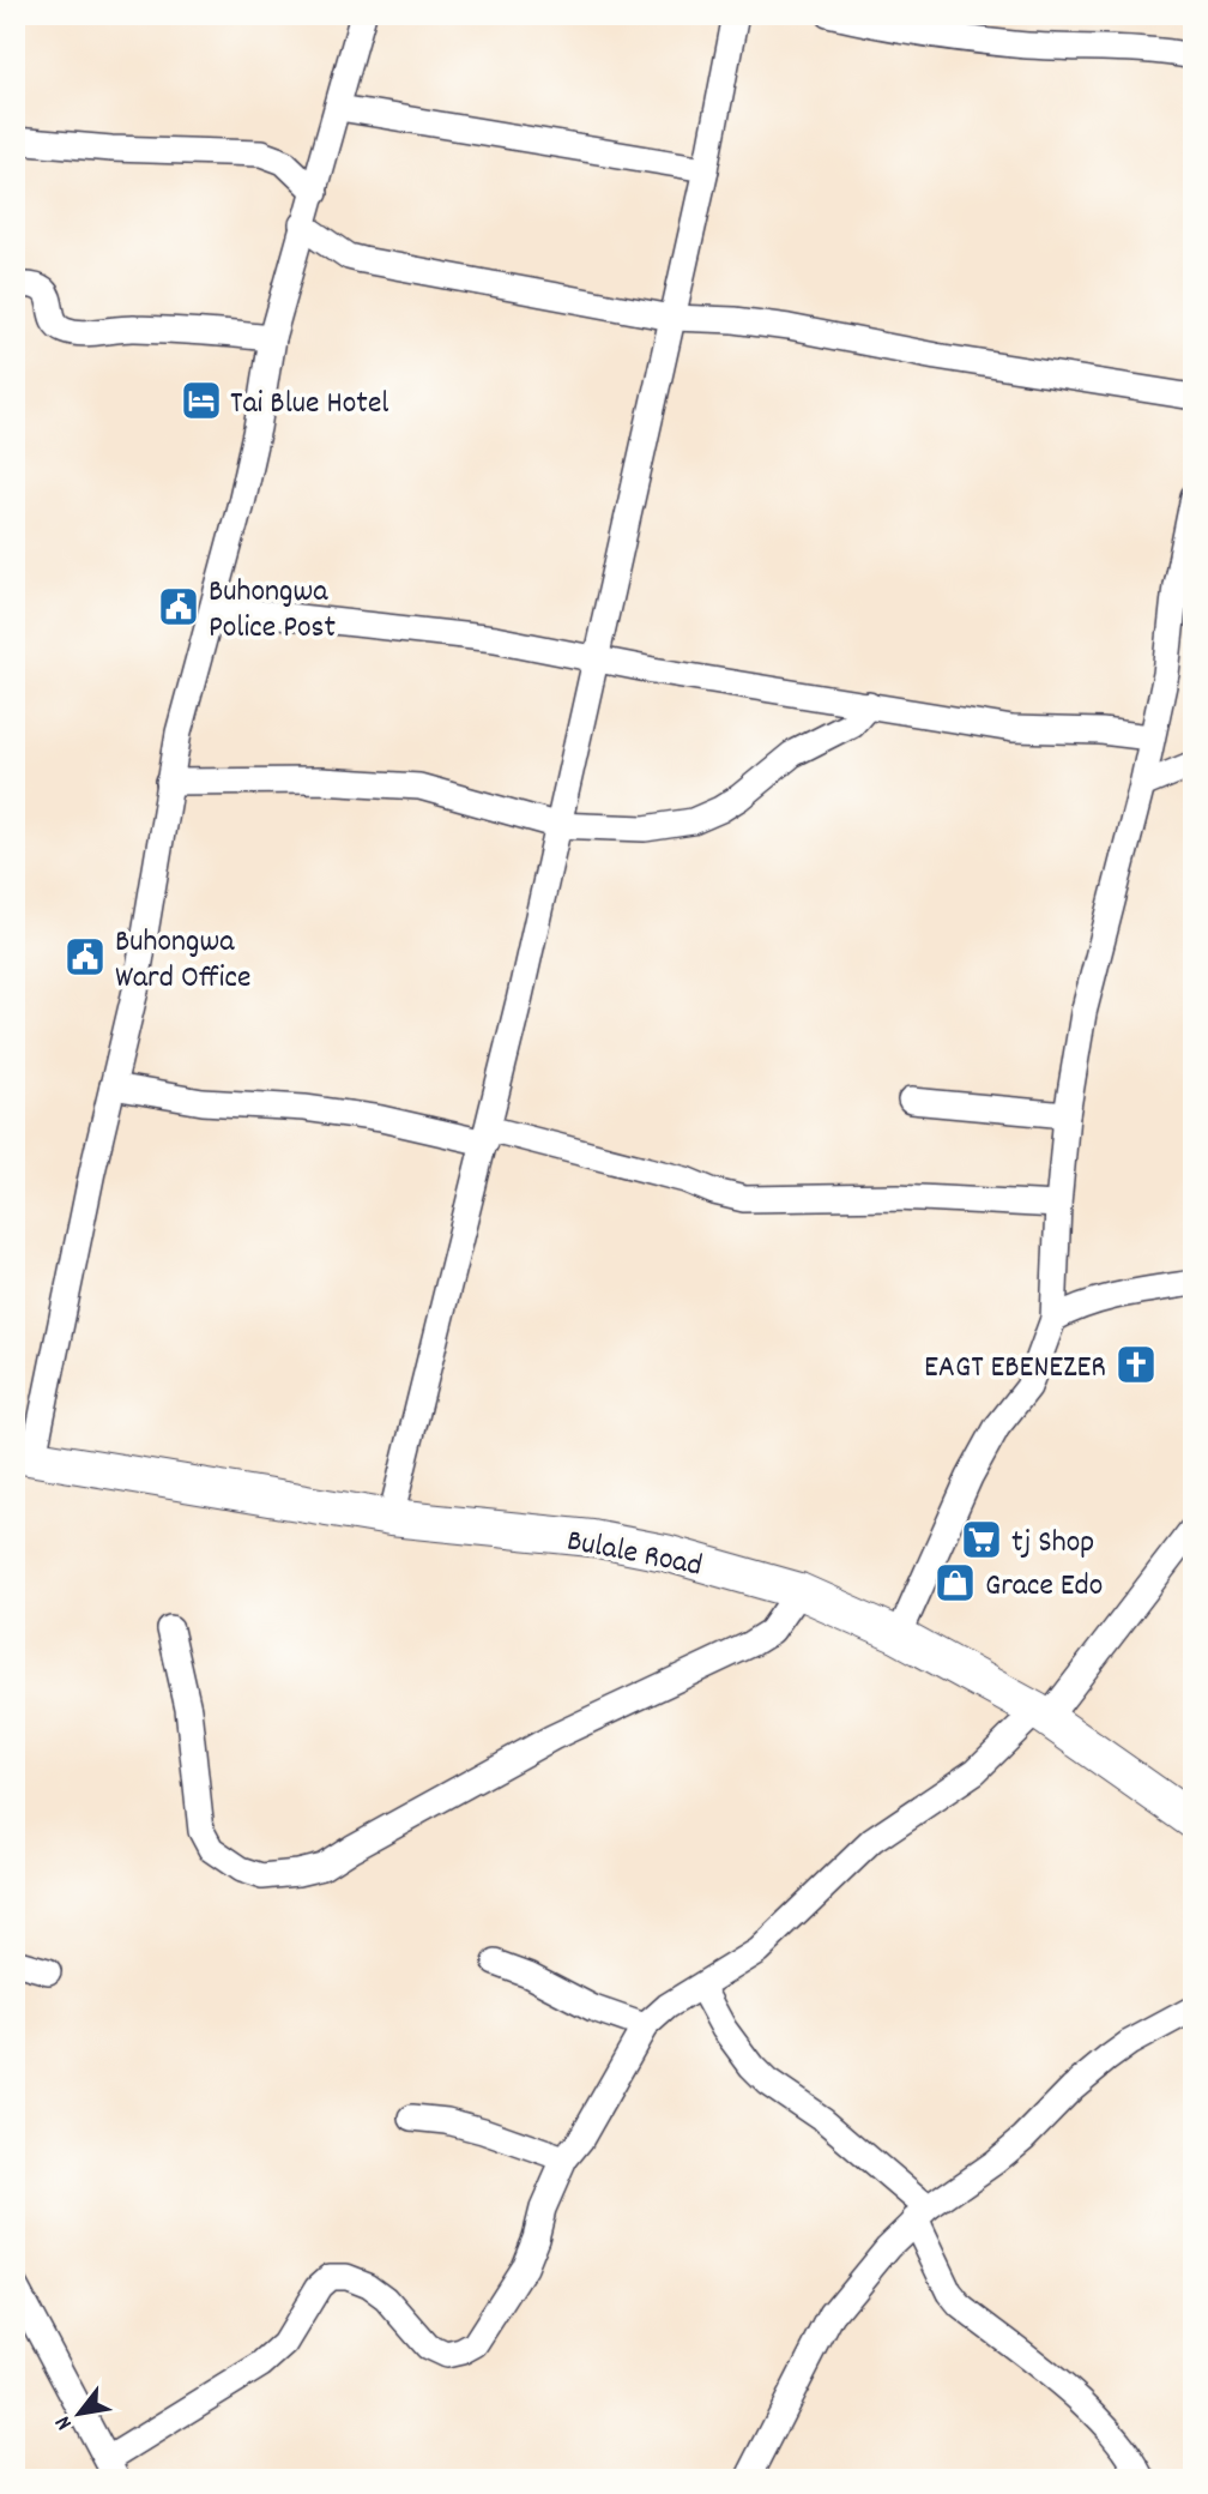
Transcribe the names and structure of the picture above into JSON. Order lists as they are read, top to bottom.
{
  "streets": {
    "street": ["Bulale Road"]
  },
  "places": {
    "hotel": ["Tai Blue Hotel"],
    "public building": ["Buhongwa Police Post", "Buhongwa Ward Office"],
    "church": ["EAGT EBENEZER"],
    "supermarket": ["tj Shop"],
    "shop": ["Grace Edo"]
  },
  "north": "bottom left"
}
